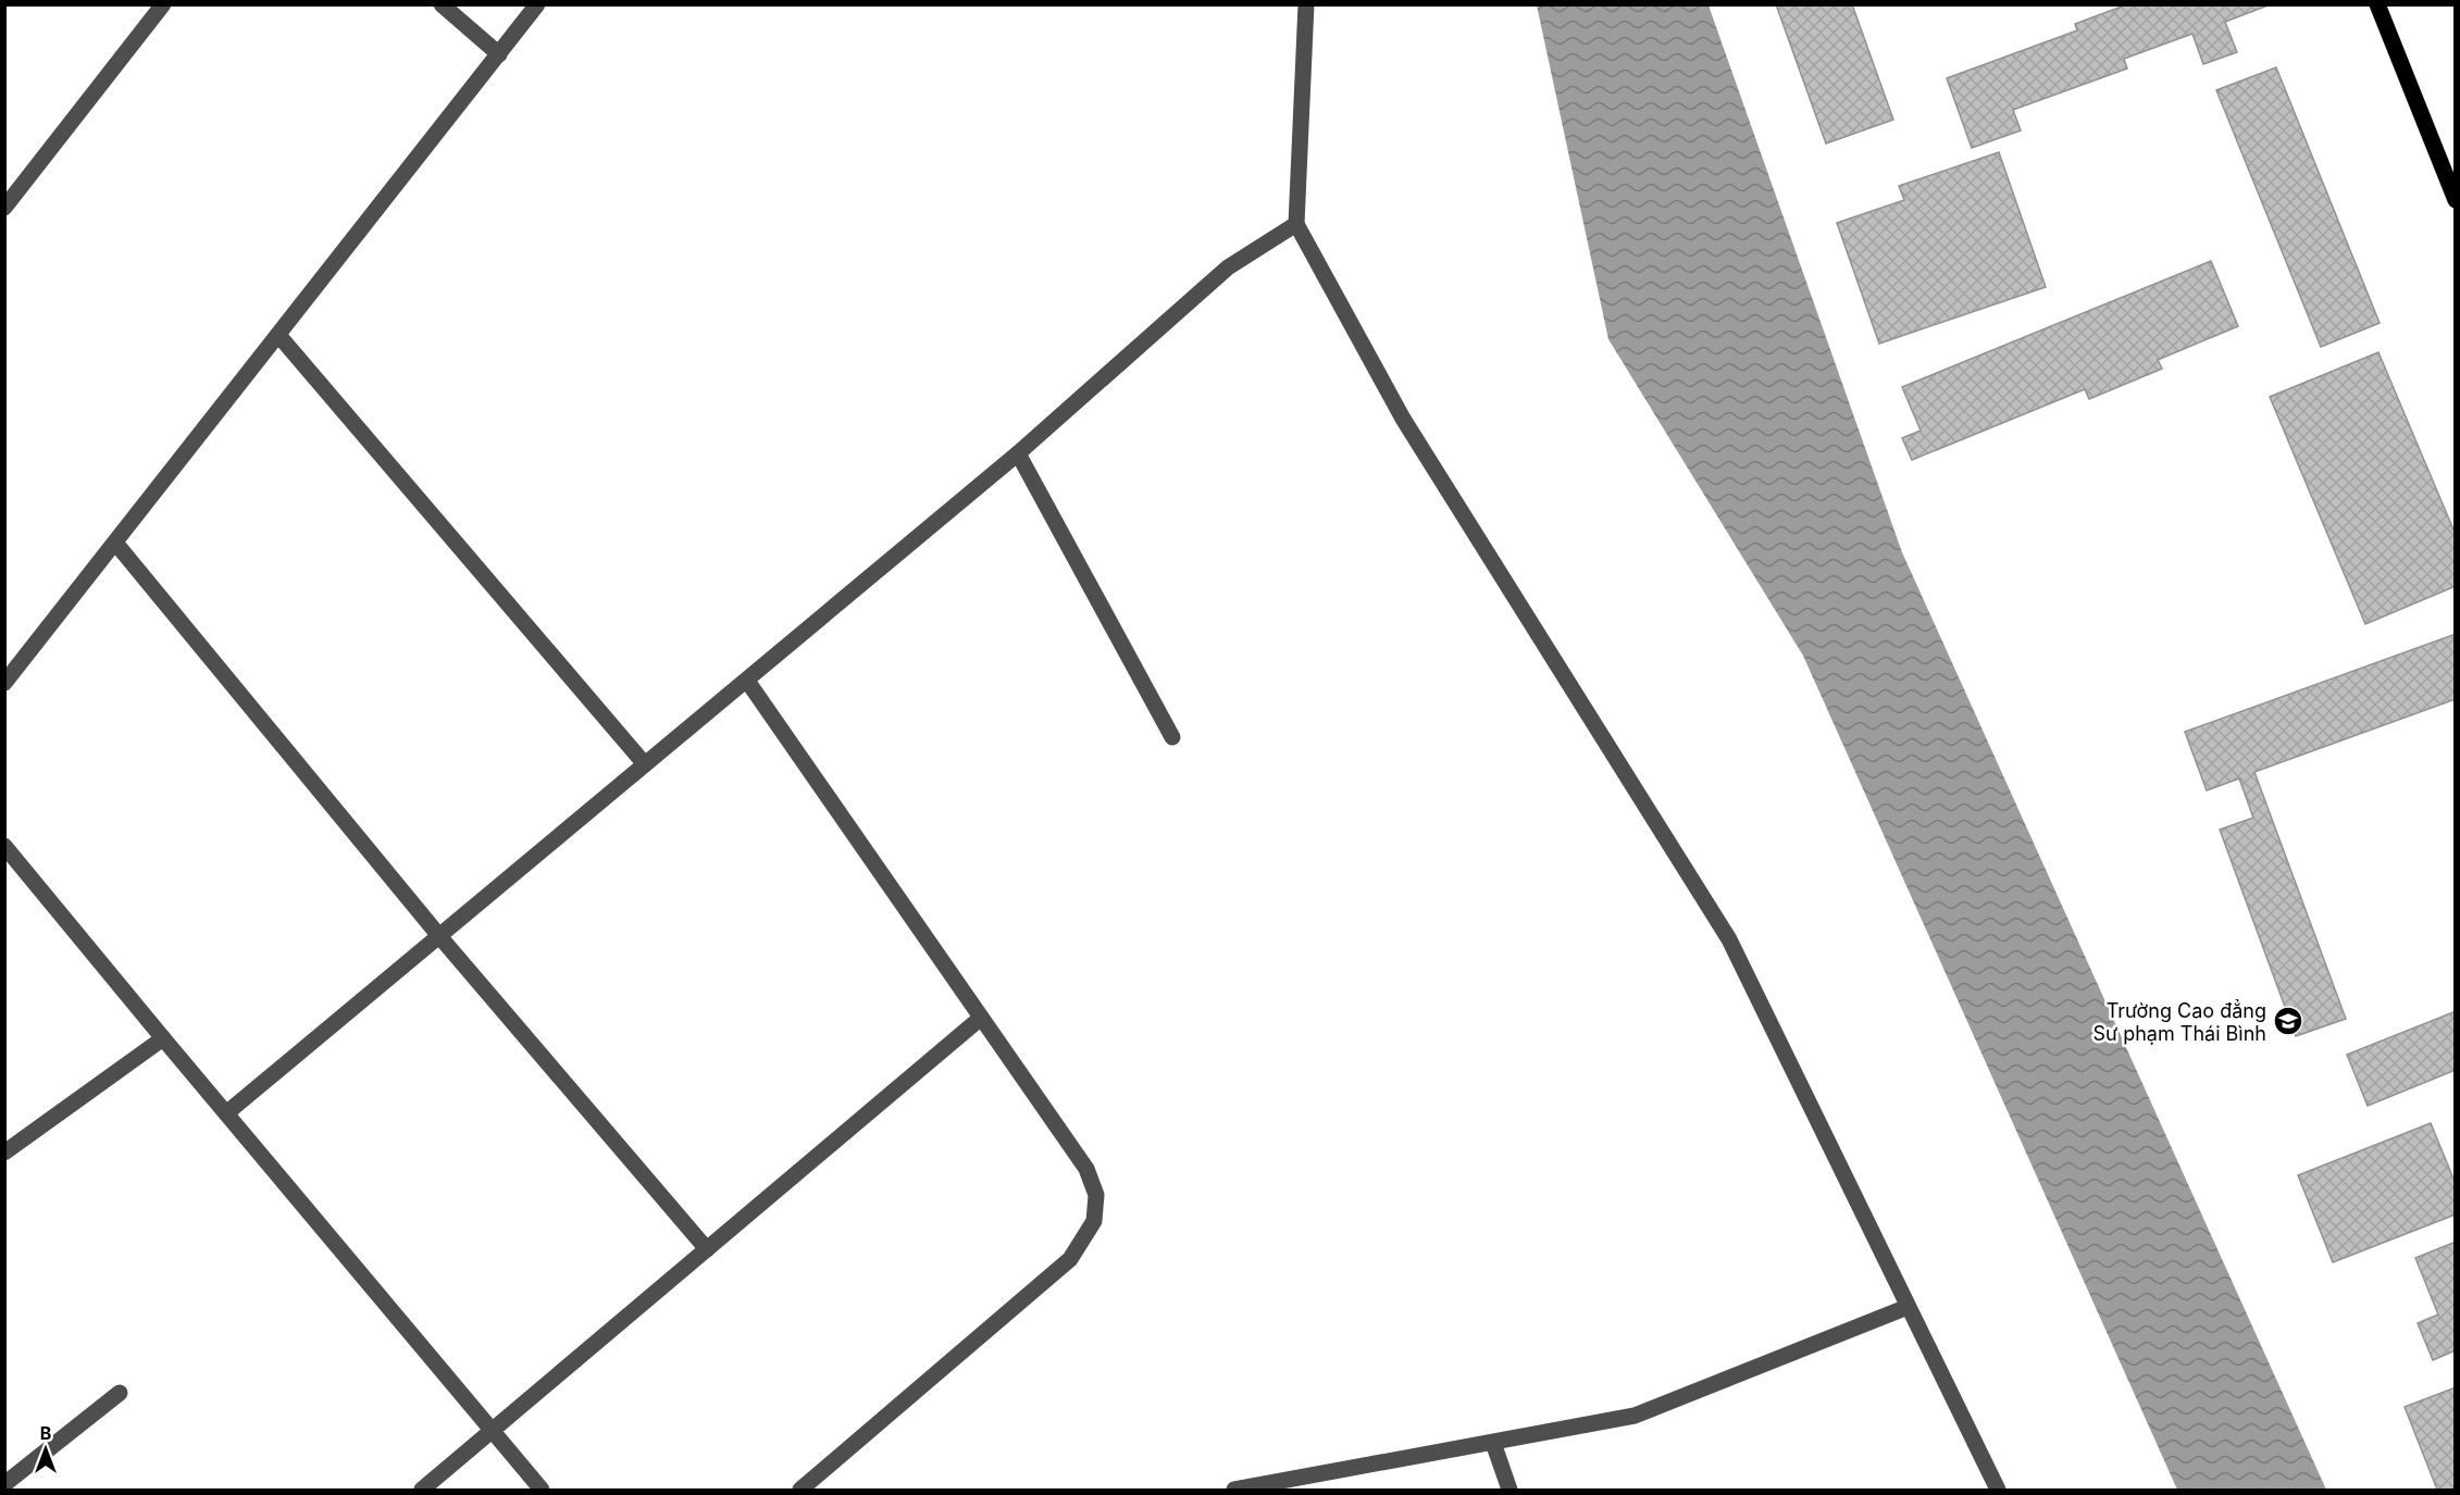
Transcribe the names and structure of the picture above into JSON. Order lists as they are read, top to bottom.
{
  "places": {
    "school or university": ["Trường Cao đẳng Sư phạm Thái Bình"]
  },
  "north": "top"
}
